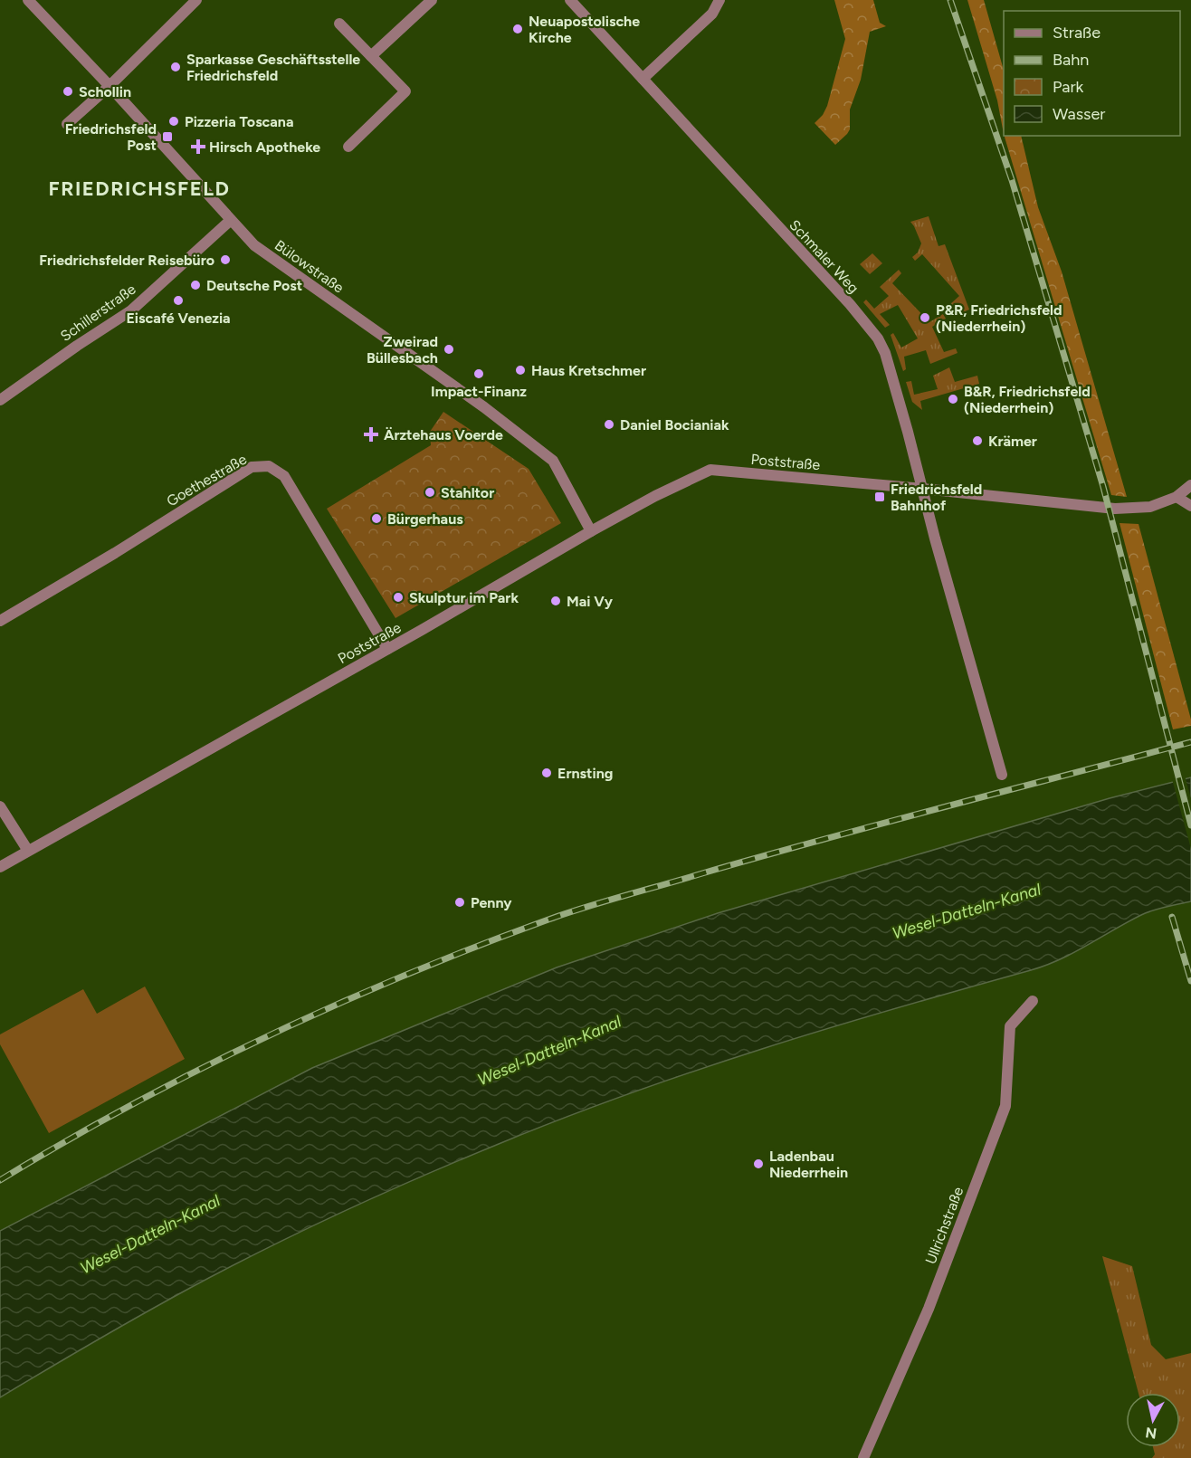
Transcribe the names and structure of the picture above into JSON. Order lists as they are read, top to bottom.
{
  "streets": {
    "street": [
      "Schmaler Weg",
      "Bülowstraße",
      "Schillerstraße",
      "Poststraße",
      "Goethestraße",
      "Ullrichstraße"
    ]
  },
  "crossings": [
    ["Schmaler Weg", "Poststraße"],
    ["Bülowstraße", "Schillerstraße"],
    ["Bülowstraße", "Poststraße"],
    ["Poststraße", "Goethestraße"]
  ],
  "districts": ["FRIEDRICHSFELD"],
  "water": ["Wesel-Datteln-Kanal"],
  "places": {
    "other": [
      "Neuapostolische Kirche",
      "Sparkasse Geschäftsstelle Friedrichsfeld",
      "Schollin",
      "Pizzeria Toscana",
      "Friedrichsfelder Reisebüro",
      "Deutsche Post",
      "Eiscafé Venezia",
      "P&R, Friedrichsfeld (Niederrhein)",
      "Zweirad Büllesbach",
      "Haus Kretschmer",
      "Impact-Finanz",
      "B&R, Friedrichsfeld (Niederrhein)",
      "Daniel Bocianiak",
      "Krämer",
      "Stahltor",
      "Bürgerhaus",
      "Skulptur im Park",
      "Mai Vy",
      "Ernsting",
      "Penny",
      "Ladenbau Niederrhein"
    ],
    "transit": ["Friedrichsfeld Post", "Friedrichsfeld Bahnhof"],
    "health": ["Hirsch Apotheke", "Ärztehaus Voerde"]
  },
  "legend": [
    "Straße",
    "Bahn",
    "Park",
    "Wasser"
  ],
  "north": "bottom"
}
